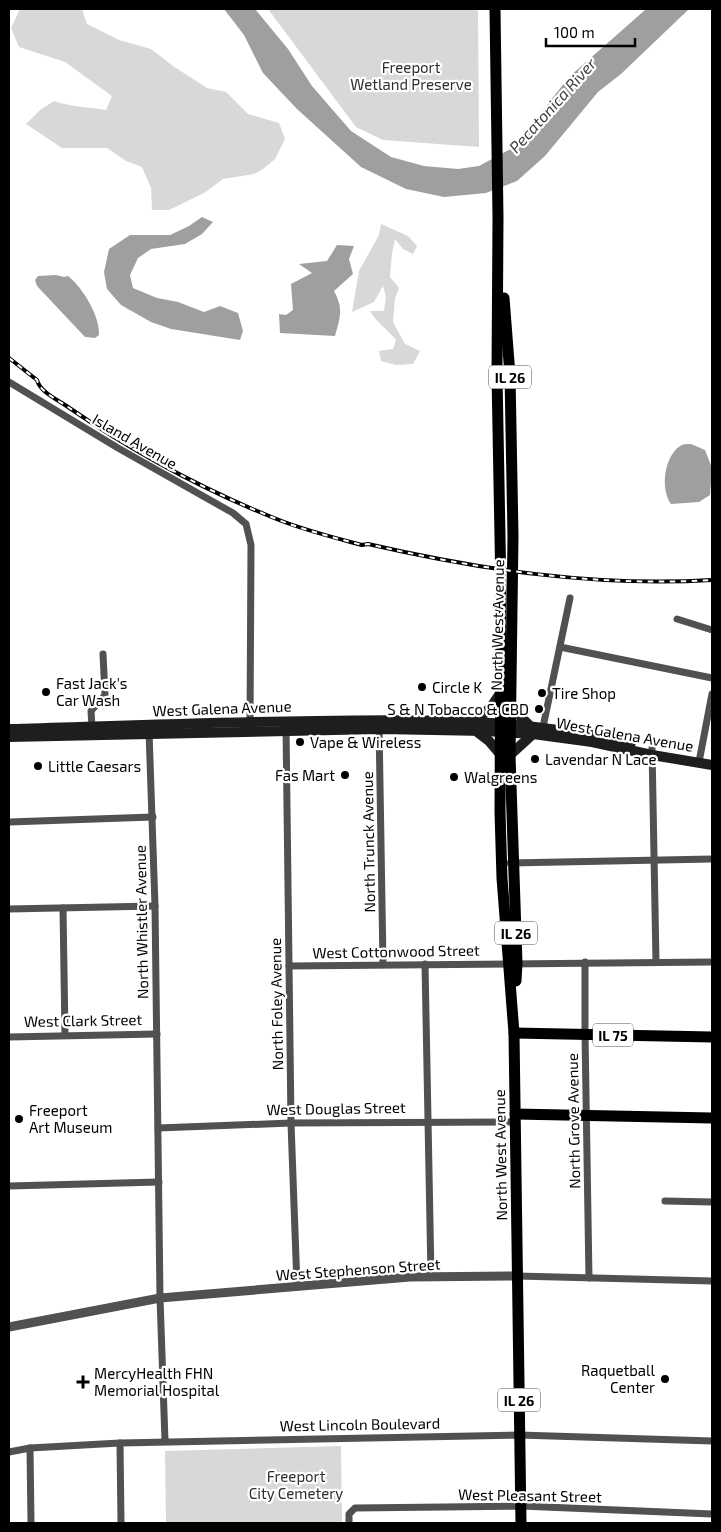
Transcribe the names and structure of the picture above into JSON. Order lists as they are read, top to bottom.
{
  "streets": {
    "main road": [
      "IL 26",
      "North West Avenue",
      "West Galena Avenue",
      "IL 75",
      "West Douglas Street"
    ],
    "street": [
      "Island Avenue",
      "North Trunck Avenue",
      "North Whistler Avenue",
      "West Cottonwood Street",
      "North Foley Avenue",
      "West Clark Street",
      "North Grove Avenue",
      "West Stephenson Street",
      "West Lincoln Boulevard",
      "West Pleasant Street"
    ]
  },
  "crossings": [
    ["IL 26", "North West Avenue"],
    ["IL 26", "West Stephenson Street"],
    ["IL 26", "West Lincoln Boulevard"],
    ["IL 26", "West Pleasant Street"],
    ["Island Avenue", "West Galena Avenue"],
    ["North West Avenue", "West Galena Avenue"],
    ["North West Avenue", "West Cottonwood Street"],
    ["North West Avenue", "IL 75"],
    ["North West Avenue", "West Douglas Street"],
    ["North West Avenue", "West Stephenson Street"],
    ["West Galena Avenue", "North Trunck Avenue"],
    ["West Galena Avenue", "North Whistler Avenue"],
    ["West Galena Avenue", "North Foley Avenue"],
    ["North Trunck Avenue", "West Cottonwood Street"],
    ["North Whistler Avenue", "West Clark Street"],
    ["North Whistler Avenue", "West Douglas Street"],
    ["North Whistler Avenue", "West Stephenson Street"],
    ["North Whistler Avenue", "West Lincoln Boulevard"],
    ["West Cottonwood Street", "North Foley Avenue"],
    ["West Cottonwood Street", "North Grove Avenue"],
    ["North Foley Avenue", "West Douglas Street"],
    ["North Foley Avenue", "West Stephenson Street"],
    ["IL 75", "North Grove Avenue"],
    ["West Douglas Street", "North Grove Avenue"],
    ["North Grove Avenue", "West Stephenson Street"]
  ],
  "water": ["Pecatonica River"],
  "parks": ["Freeport Wetland Preserve", "Freeport City Cemetery"],
  "places": {
    "other": [
      "Circle K",
      "Fast Jack's Car Wash",
      "Tire Shop",
      "S & N Tobacco & CBD",
      "Vape & Wireless",
      "Lavendar N Lace",
      "Little Caesars",
      "Fas Mart",
      "Walgreens",
      "Freeport Art Museum",
      "Raquetball Center"
    ],
    "health": ["MercyHealth FHN Memorial Hospital"]
  },
  "scale_bar": "100 m"
}
